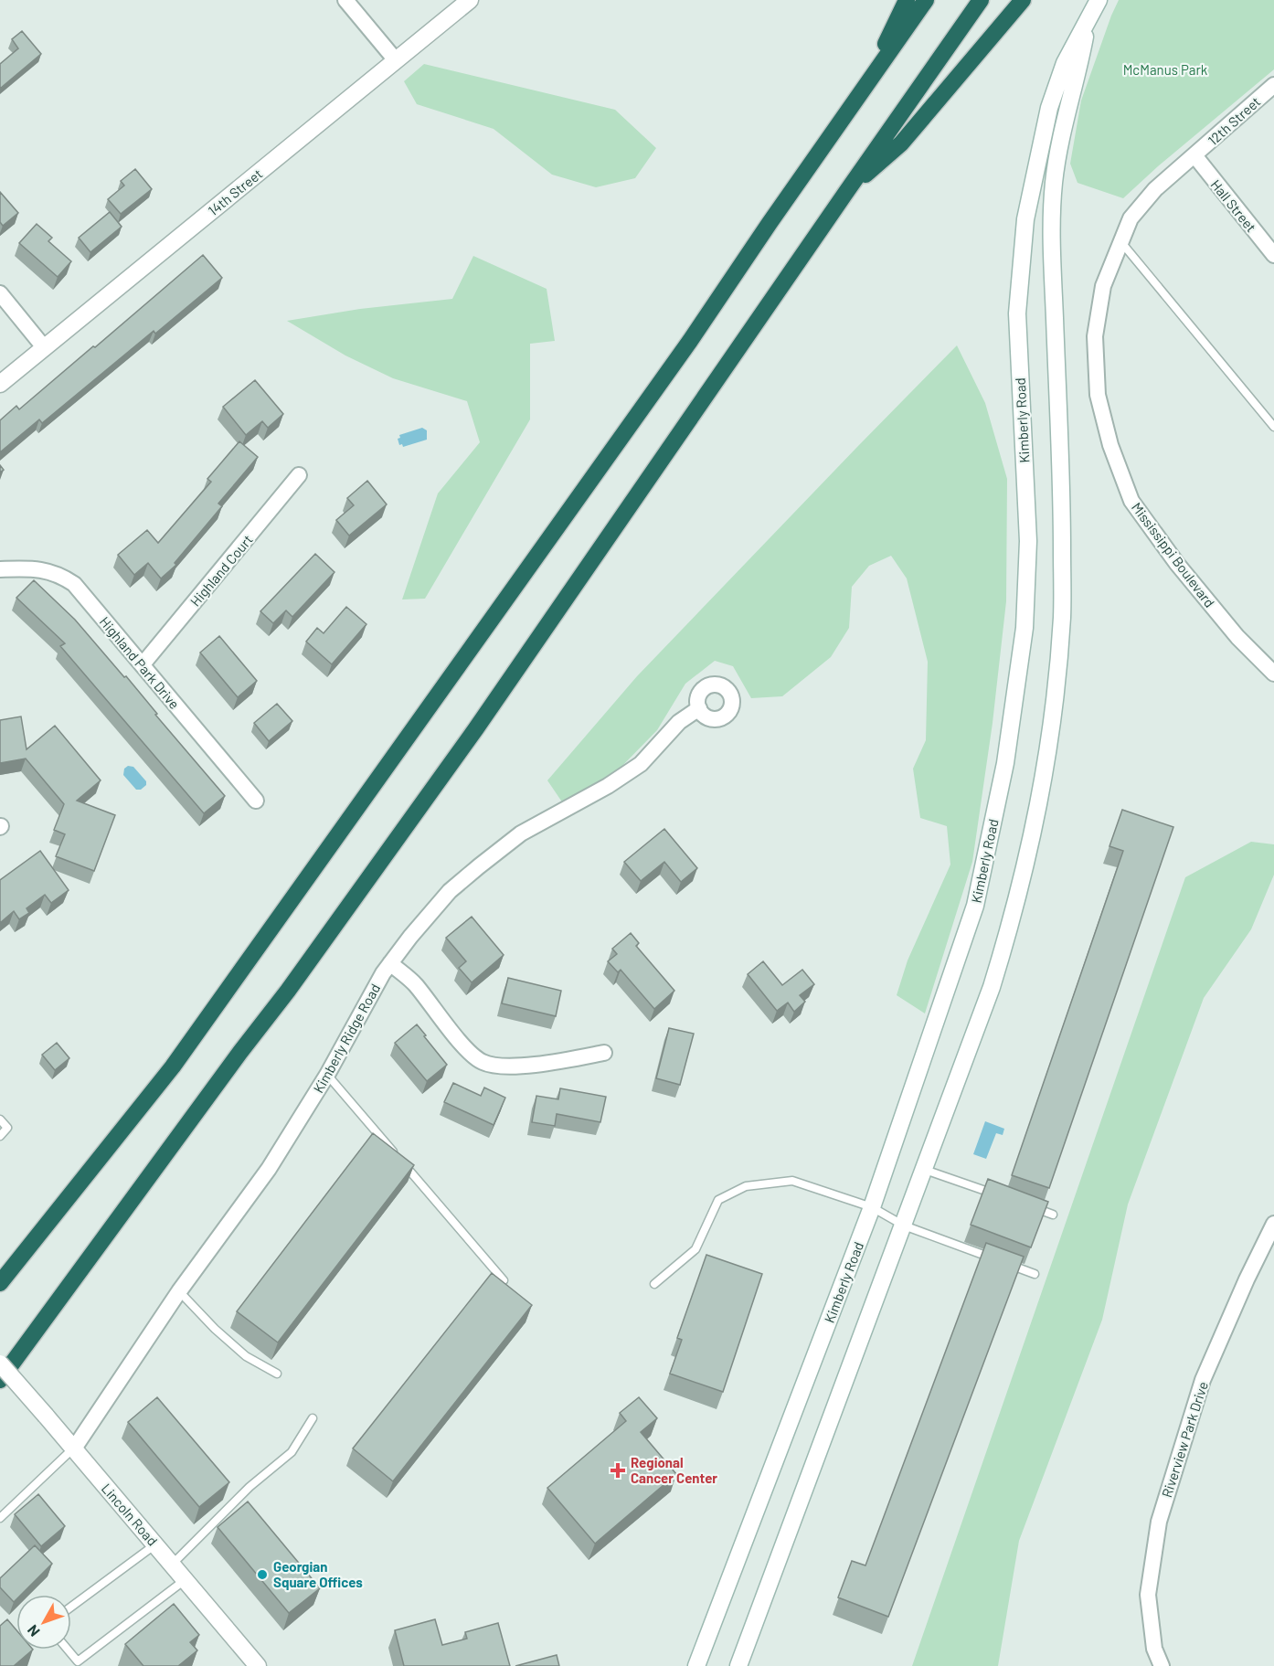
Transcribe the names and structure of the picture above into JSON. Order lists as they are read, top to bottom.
{
  "streets": {
    "main road": ["14th Street", "Kimberly Road", "Lincoln Road"],
    "street": [
      "12th Street",
      "Hall Street",
      "Mississippi Boulevard",
      "Highland Court",
      "Highland Park Drive",
      "Kimberly Ridge Road",
      "Riverview Park Drive"
    ]
  },
  "crossings": [
    ["12th Street", "Hall Street"],
    ["12th Street", "Mississippi Boulevard"],
    ["Hall Street", "Mississippi Boulevard"],
    ["Highland Court", "Highland Park Drive"],
    ["Kimberly Ridge Road", "Lincoln Road"]
  ],
  "parks": ["McManus Park"],
  "places": {
    "health": ["Regional Cancer Center"],
    "other": ["Georgian Square Offices"]
  },
  "north": "bottom left"
}
